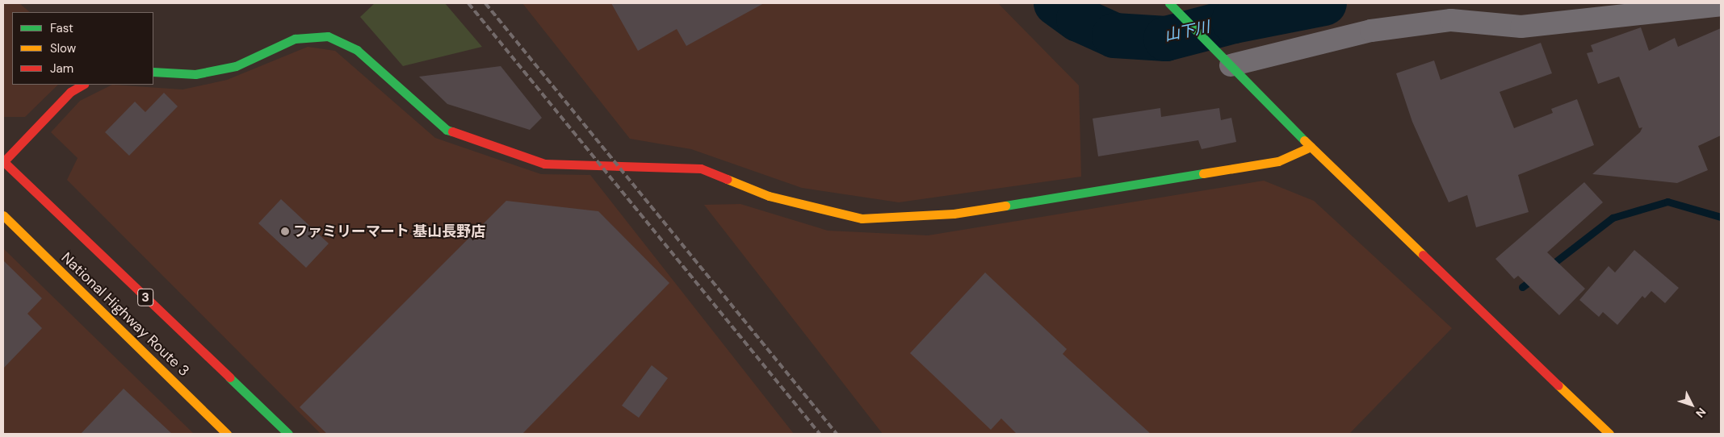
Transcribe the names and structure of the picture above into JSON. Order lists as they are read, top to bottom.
{
  "streets": {
    "main road": ["3", "National Highway Route 3"]
  },
  "water": ["山下川"],
  "places": ["ファミリーマート 基山長野店"],
  "legend": ["Fast", "Slow", "Jam"],
  "north": "bottom right"
}
